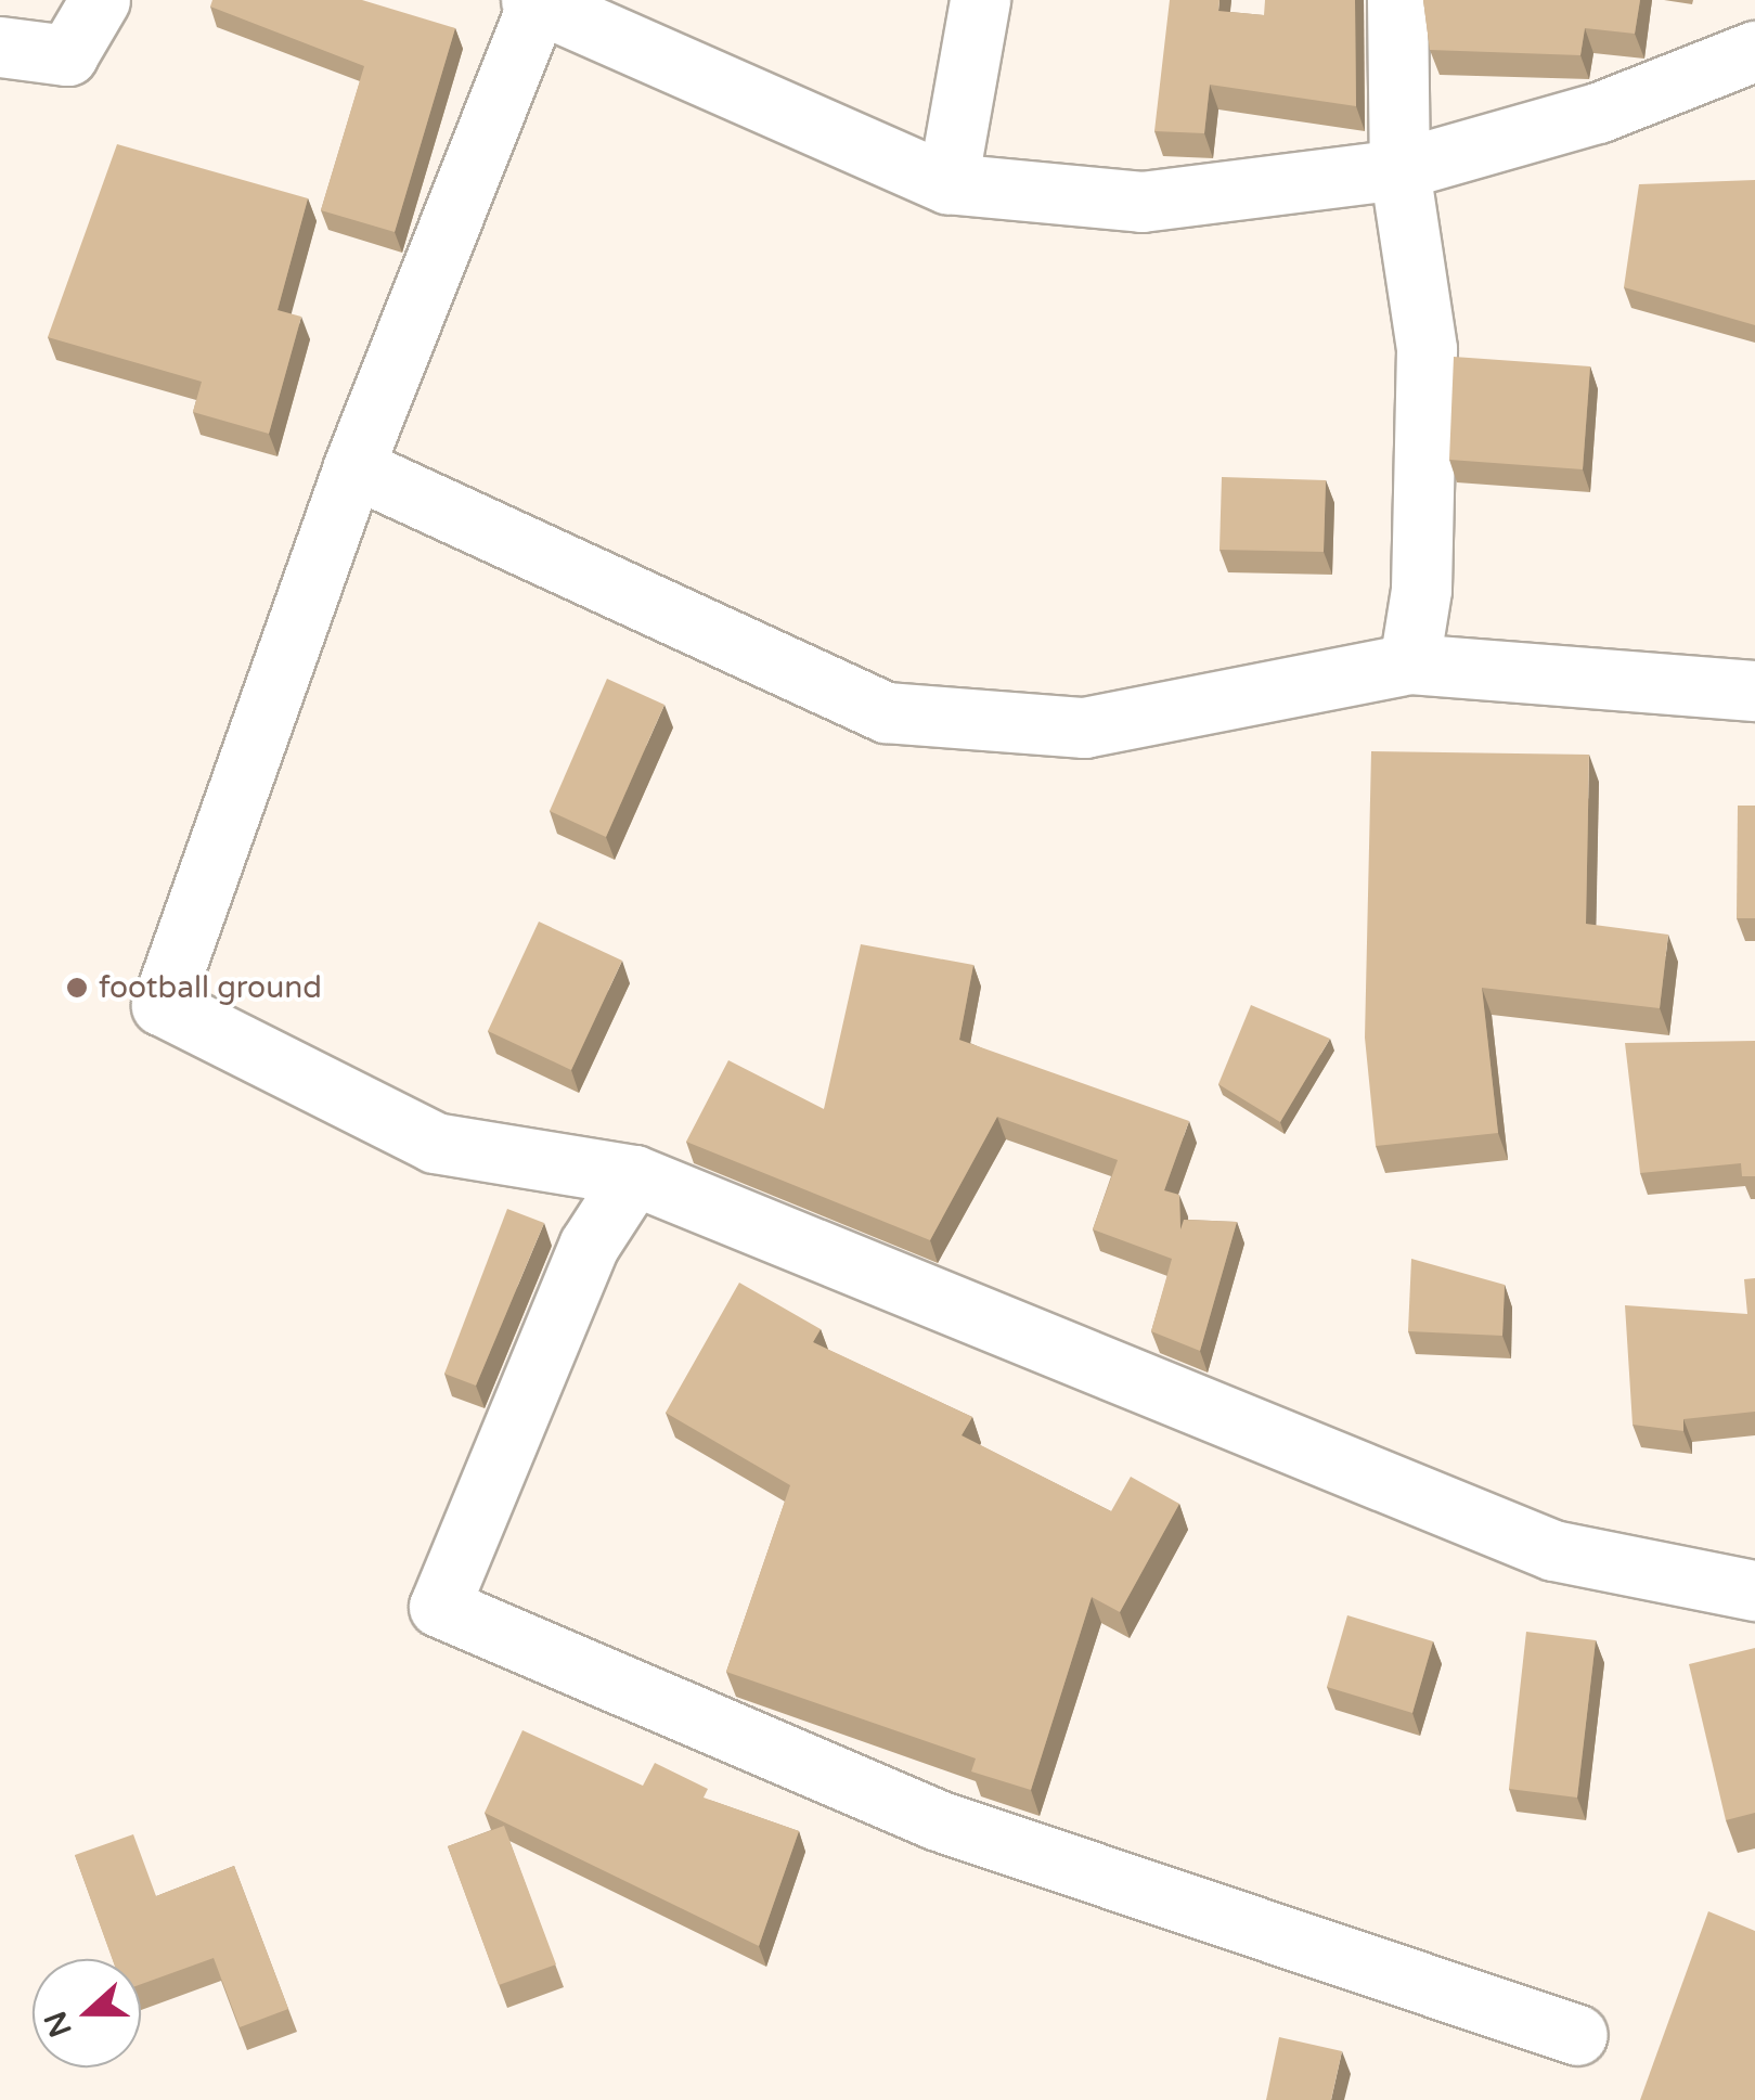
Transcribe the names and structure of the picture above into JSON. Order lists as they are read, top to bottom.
{
  "places": ["football ground"],
  "north": "left"
}
